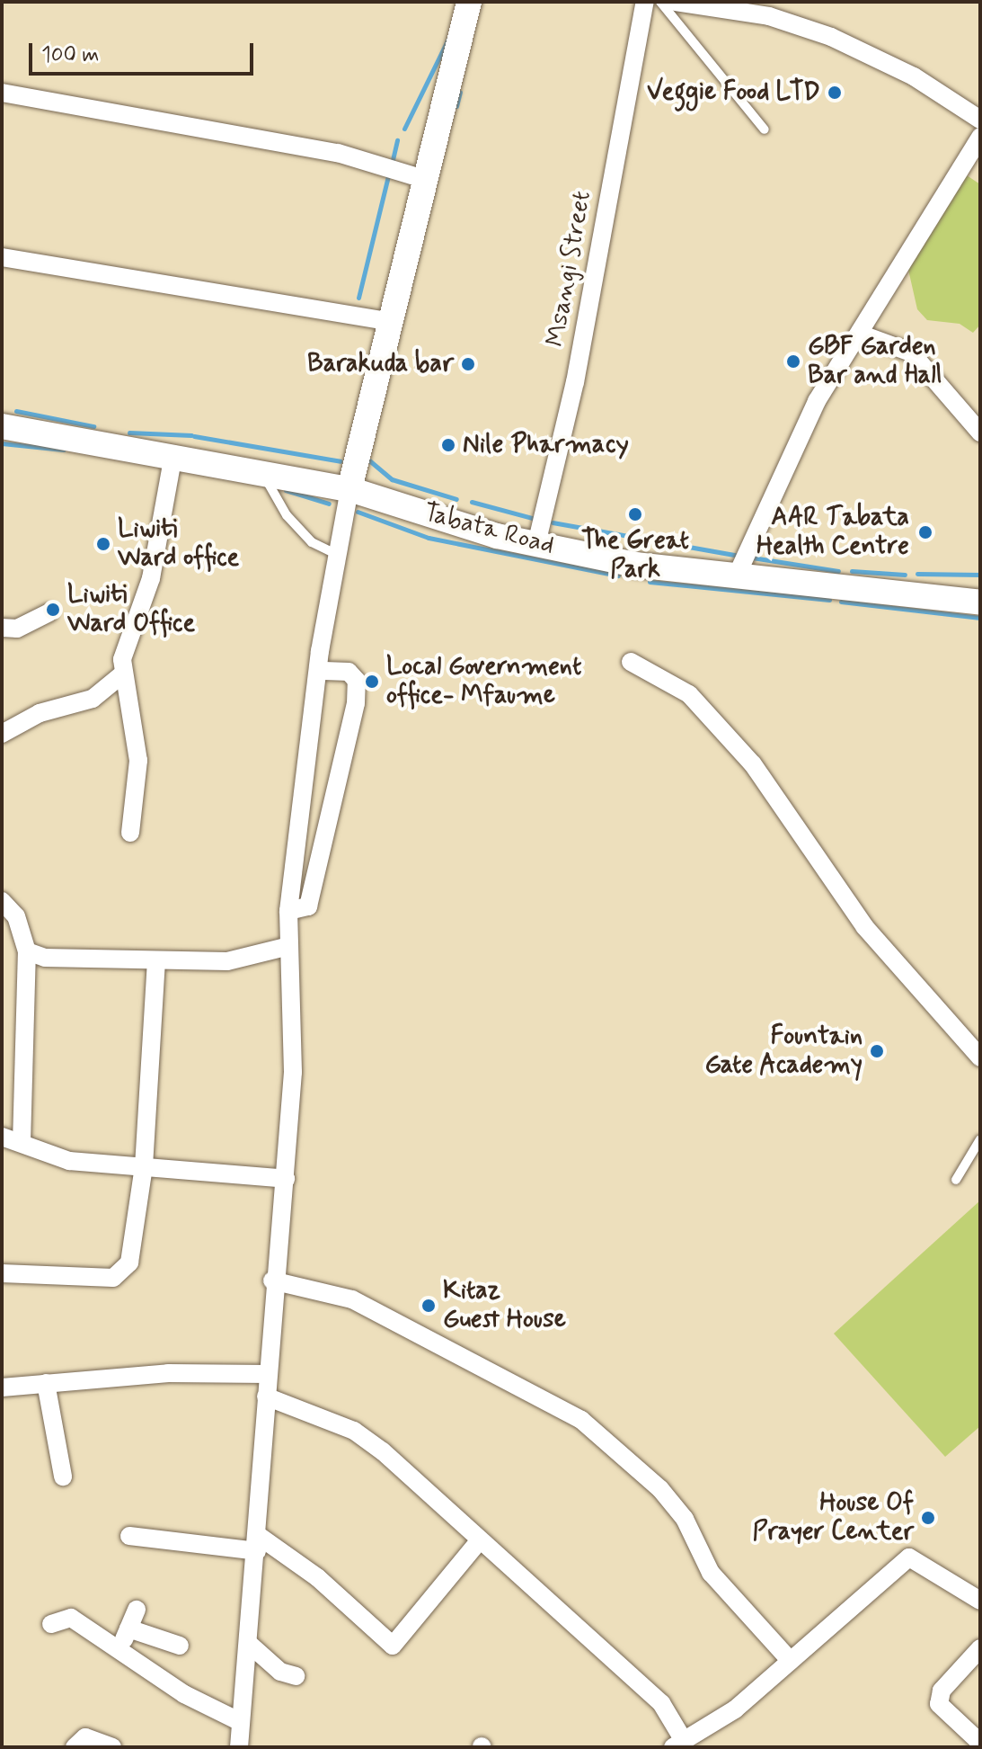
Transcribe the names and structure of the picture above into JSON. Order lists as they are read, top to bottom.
{
  "streets": {
    "main road": ["Tabata Road"],
    "street": ["Msangi Street"]
  },
  "crossings": [
    ["Msangi Street", "Tabata Road"]
  ],
  "places": [
    "Veggie Food LTD",
    "GBF Garden Bar and Hall",
    "Barakuda bar",
    "Nile Pharmacy",
    "The Great Park",
    "AAR Tabata Health Centre",
    "Liwiti Ward office",
    "Liwiti Ward Office",
    "Local Government office- Mfaume",
    "Fountain Gate Academy",
    "Kitaz Guest House",
    "House Of Prayer Center"
  ],
  "scale_bar": "100 m"
}
